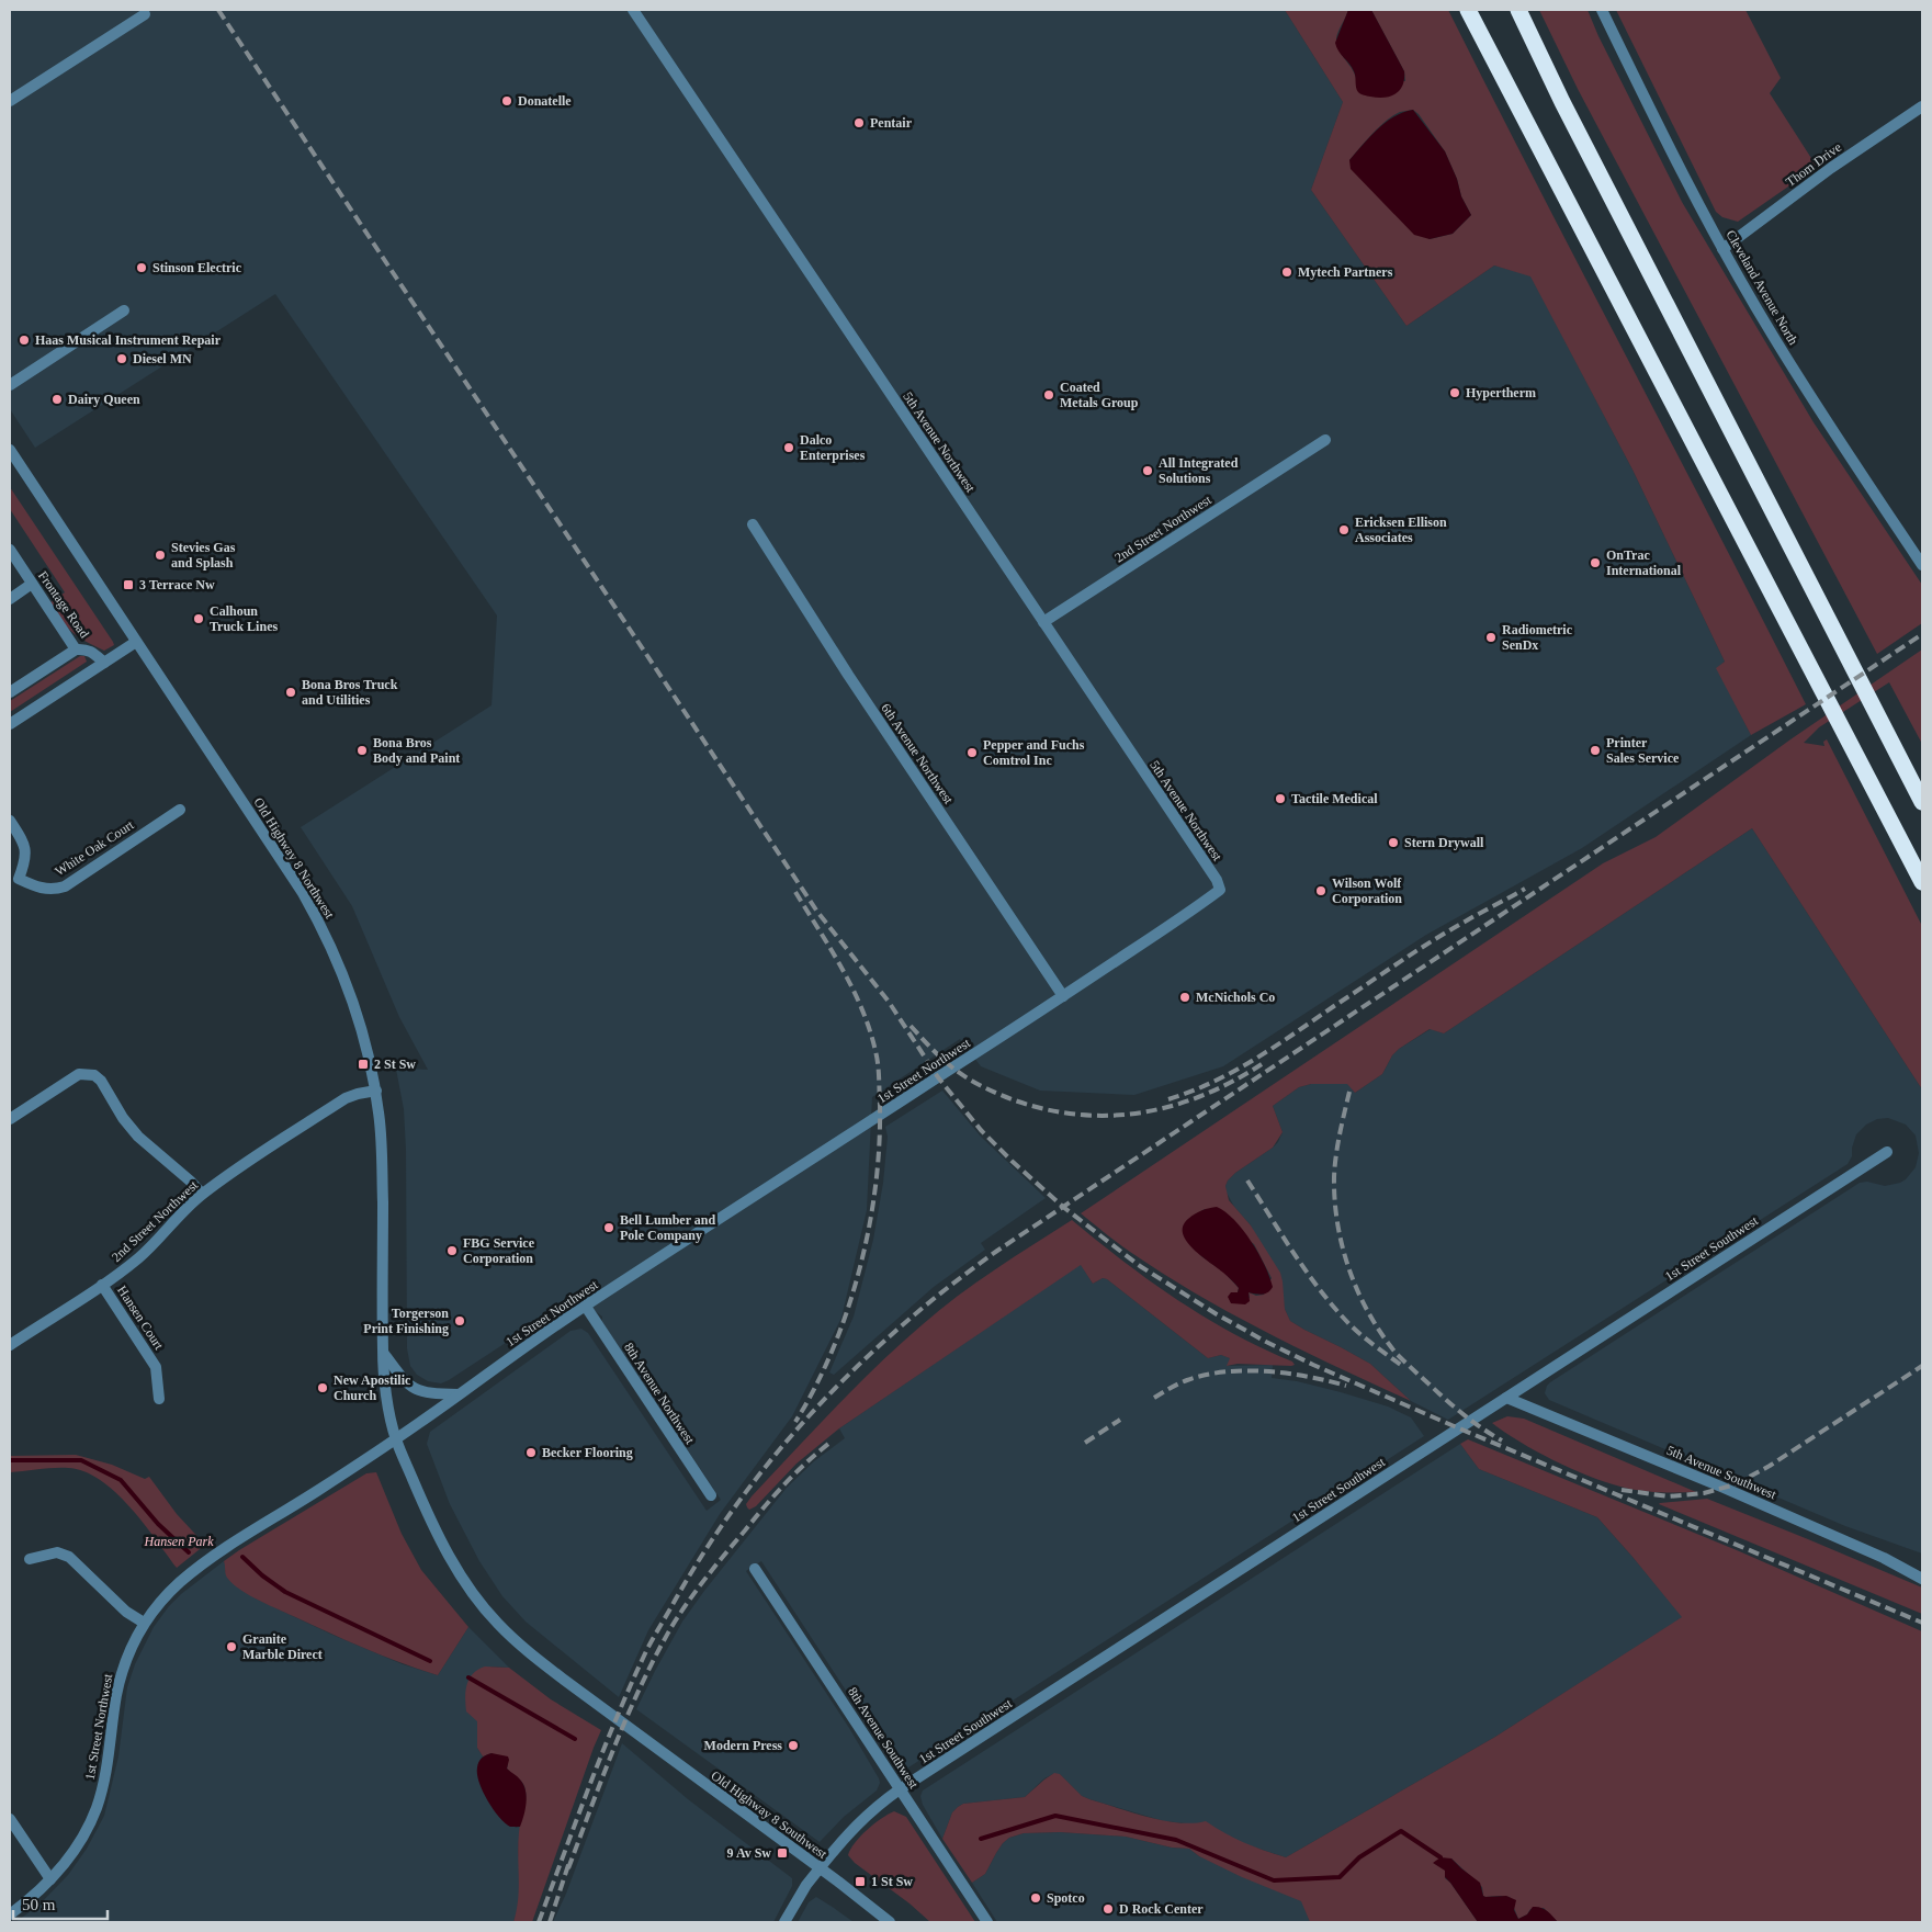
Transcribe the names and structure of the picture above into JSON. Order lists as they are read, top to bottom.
{
  "streets": {
    "street": [
      "Thom Drive",
      "Cleveland Avenue North",
      "5th Avenue Northwest",
      "2nd Street Northwest",
      "Frontage Road",
      "6th Avenue Northwest",
      "White Oak Court",
      "Old Highway 8 Northwest",
      "1st Street Northwest",
      "1st Street Southwest",
      "Hansen Court",
      "8th Avenue Northwest",
      "5th Avenue Southwest",
      "8th Avenue Southwest",
      "Old Highway 8 Southwest"
    ]
  },
  "crossings": [
    ["Thom Drive", "Cleveland Avenue North"],
    ["5th Avenue Northwest", "2nd Street Northwest"],
    ["5th Avenue Northwest", "1st Street Northwest"],
    ["2nd Street Northwest", "Old Highway 8 Northwest"],
    ["2nd Street Northwest", "Hansen Court"],
    ["6th Avenue Northwest", "1st Street Northwest"],
    ["Old Highway 8 Northwest", "1st Street Northwest"],
    ["Old Highway 8 Northwest", "Old Highway 8 Southwest"],
    ["1st Street Northwest", "8th Avenue Northwest"],
    ["1st Street Northwest", "Old Highway 8 Southwest"],
    ["1st Street Southwest", "5th Avenue Southwest"],
    ["1st Street Southwest", "8th Avenue Southwest"],
    ["1st Street Southwest", "Old Highway 8 Southwest"]
  ],
  "parks": ["Hansen Park"],
  "places": {
    "other": [
      "Donatelle",
      "Pentair",
      "Stinson Electric",
      "Mytech Partners",
      "Haas Musical Instrument Repair",
      "Diesel MN",
      "Hypertherm",
      "Coated Metals Group",
      "Dairy Queen",
      "Dalco Enterprises",
      "All Integrated Solutions",
      "Ericksen Ellison Associates",
      "Stevies Gas and Splash",
      "OnTrac International",
      "Calhoun Truck Lines",
      "Radiometric SenDx",
      "Bona Bros Truck and Utilities",
      "Bona Bros Body and Paint",
      "Printer Sales Service",
      "Pepper and Fuchs Comtrol Inc",
      "Tactile Medical",
      "Stern Drywall",
      "Wilson Wolf Corporation",
      "McNichols Co",
      "Bell Lumber and Pole Company",
      "FBG Service Corporation",
      "Torgerson Print Finishing",
      "New Apostilic Church",
      "Becker Flooring",
      "Granite Marble Direct",
      "Modern Press",
      "Spotco",
      "D Rock Center"
    ],
    "transit": [
      "3 Terrace Nw",
      "2 St Sw",
      "9 Av Sw",
      "1 St Sw"
    ]
  },
  "scale_bar": "50 m"
}
